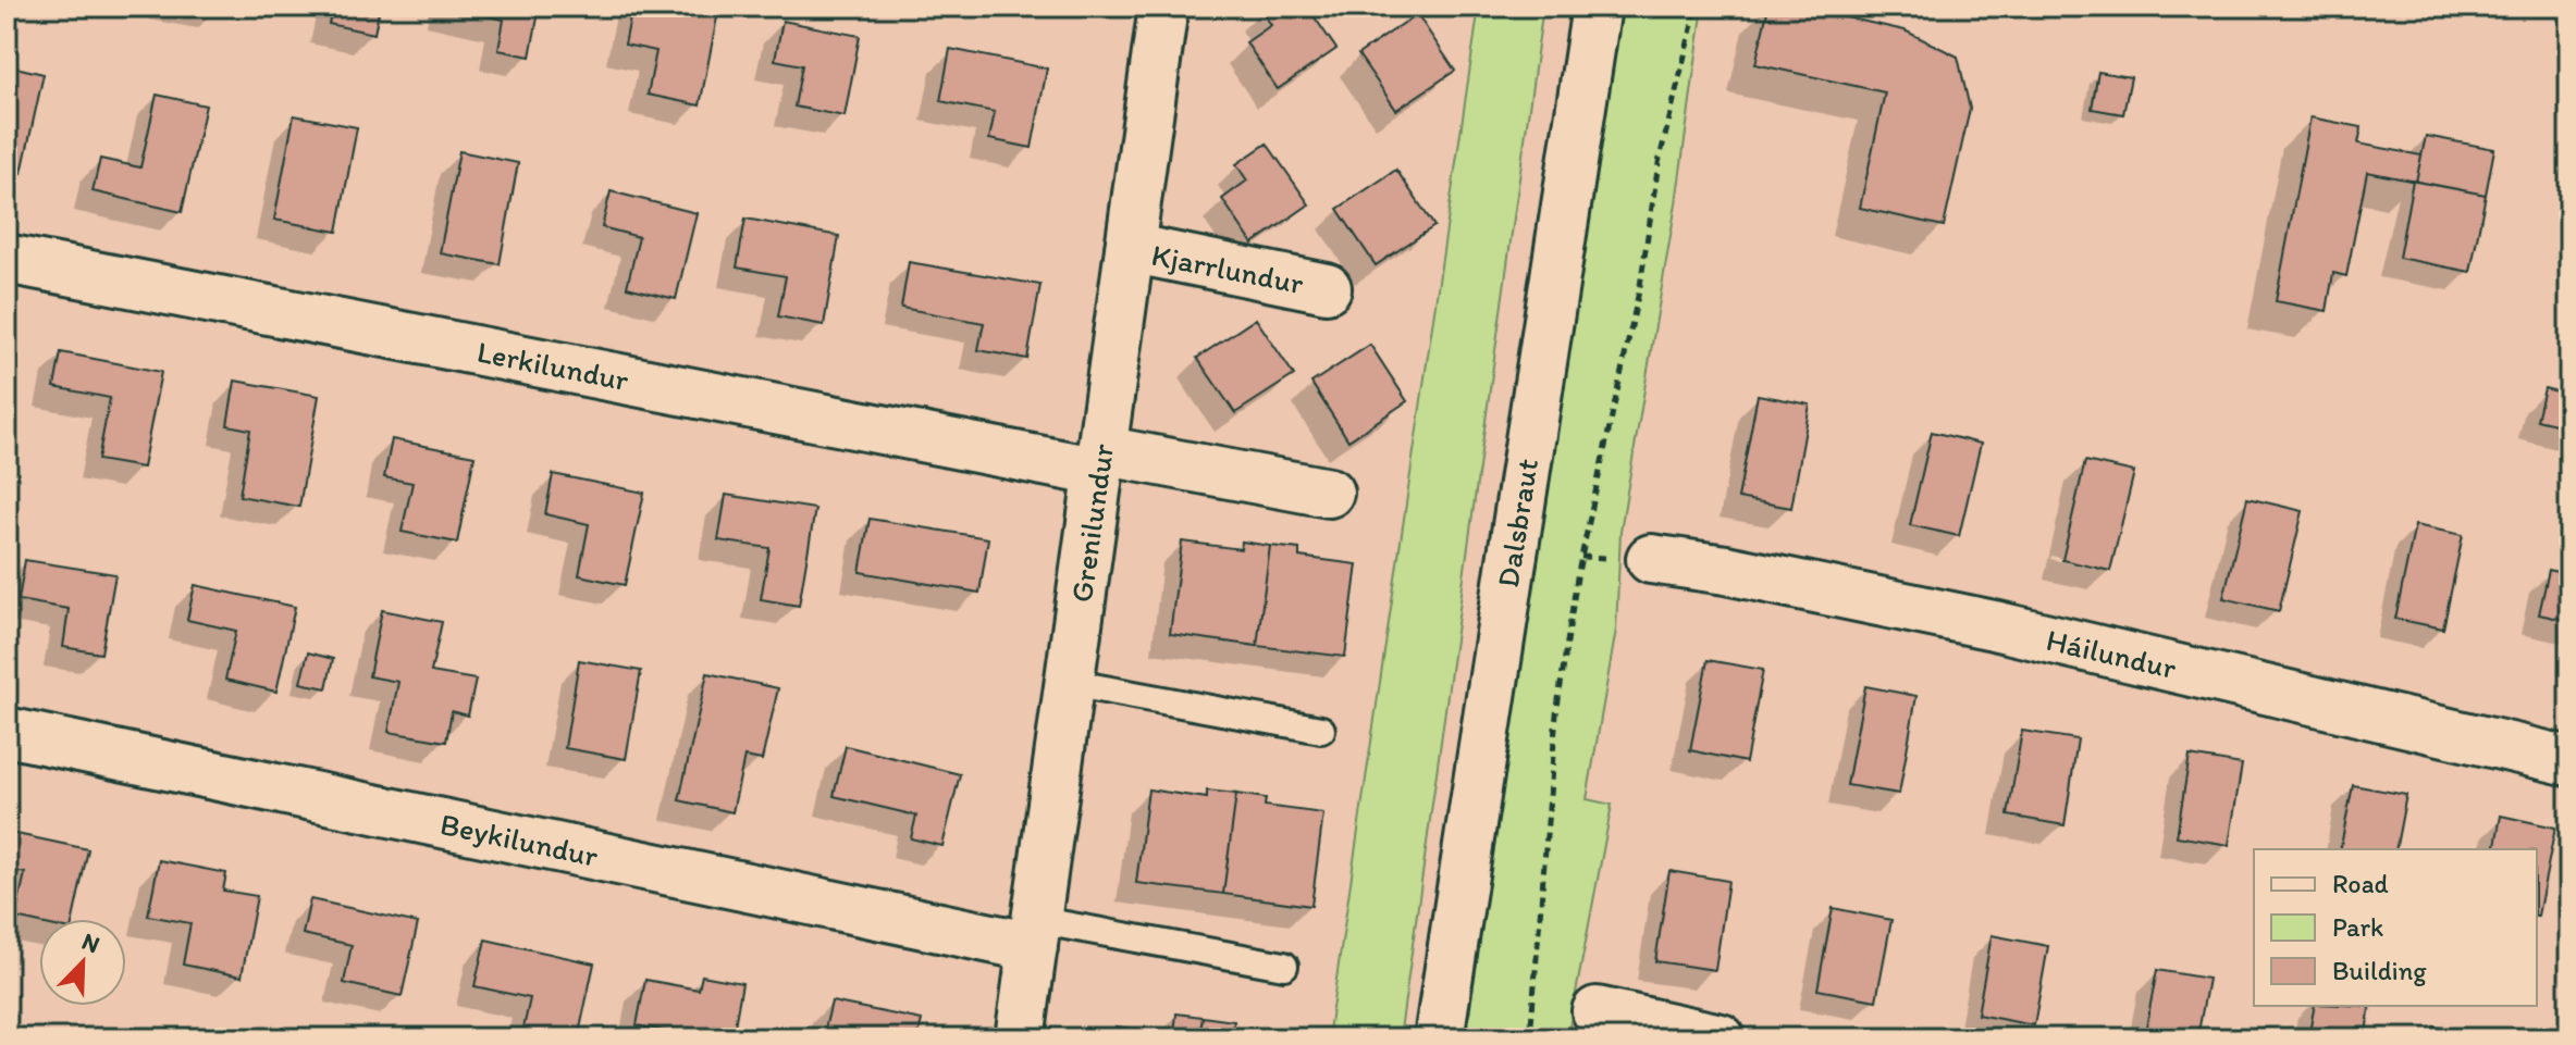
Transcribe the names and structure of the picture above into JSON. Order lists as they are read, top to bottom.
{
  "streets": {
    "street": [
      "Kjarrlundur",
      "Lerkilundur",
      "Grenilundur",
      "Dalsbraut",
      "Háilundur",
      "Beykilundur"
    ]
  },
  "crossings": [
    ["Kjarrlundur", "Grenilundur"],
    ["Lerkilundur", "Grenilundur"],
    ["Grenilundur", "Beykilundur"]
  ],
  "legend": ["Road", "Park", "Building"],
  "north": "top right"
}
